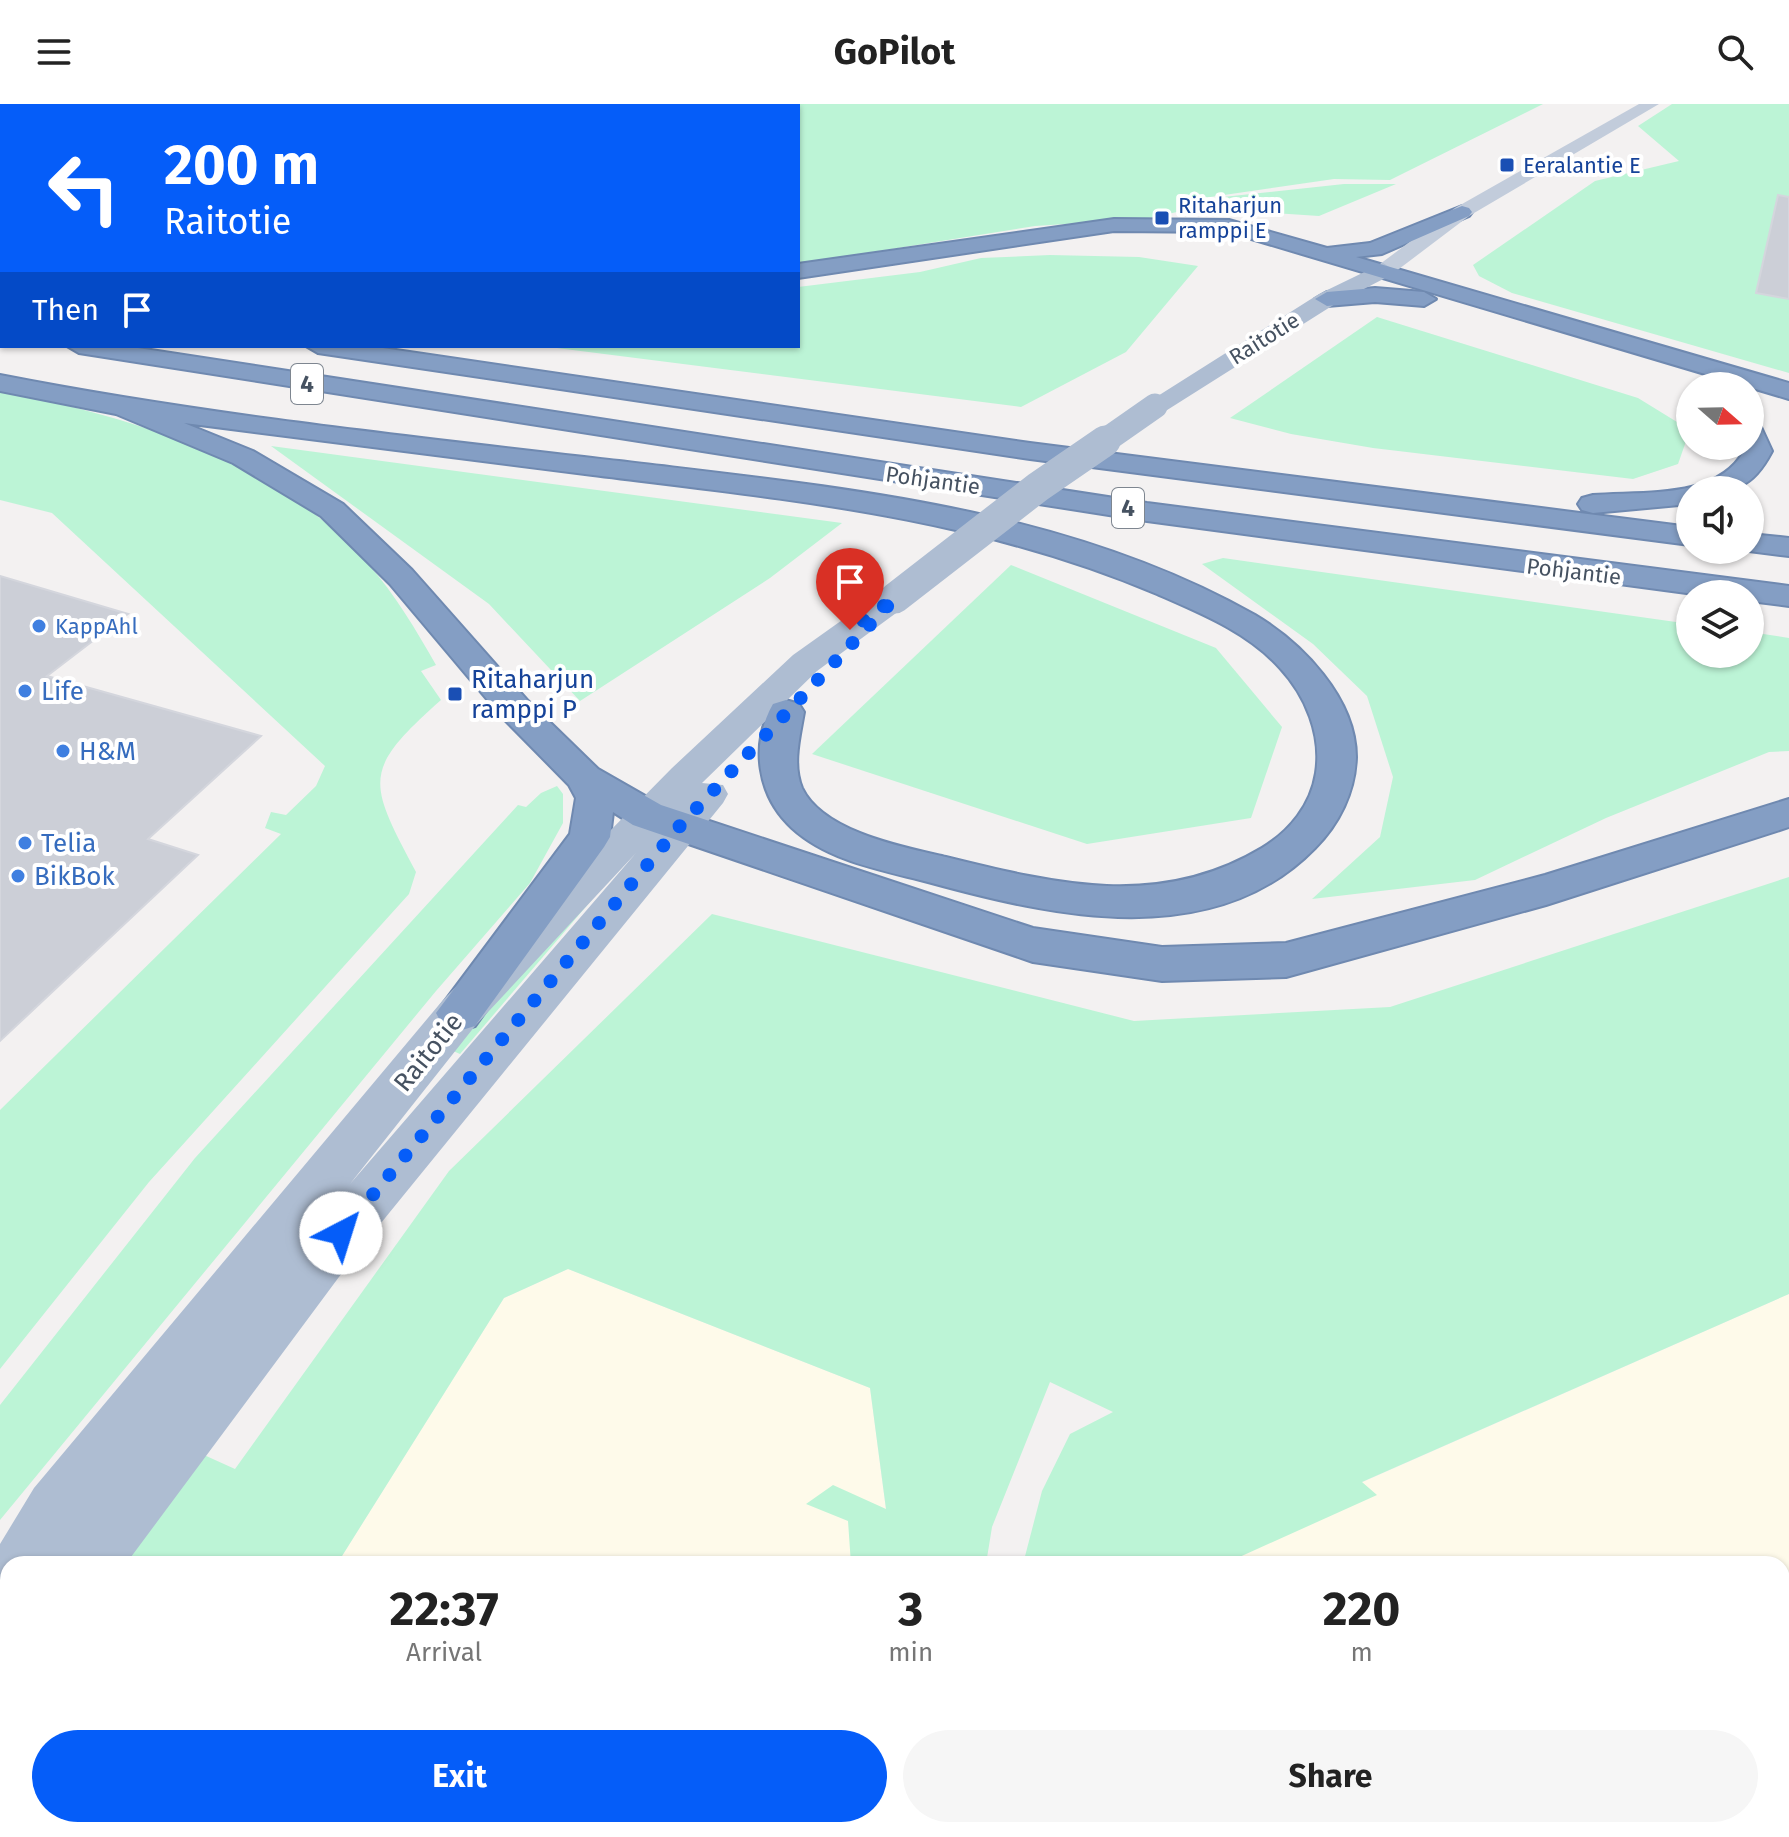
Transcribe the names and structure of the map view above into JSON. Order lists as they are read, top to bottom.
{
  "streets": {
    "highway": ["4", "Pohjantie"],
    "main road": ["Raitotie"]
  },
  "places": {
    "transit": ["Eeralantie E", "Ritaharjun ramppi E", "Ritaharjun ramppi P"],
    "other": [
      "KappAhl",
      "Life",
      "H&M",
      "Telia",
      "BikBok"
    ]
  },
  "north": "right",
  "page": {
    "header": "GoPilot",
    "turn": ["200 m", "Raitotie"],
    "then": "Then",
    "eta": [
      "22:37",
      "Arrival",
      "3",
      "min",
      "220",
      "m"
    ],
    "buttons": ["Exit", "Share"]
  }
}
